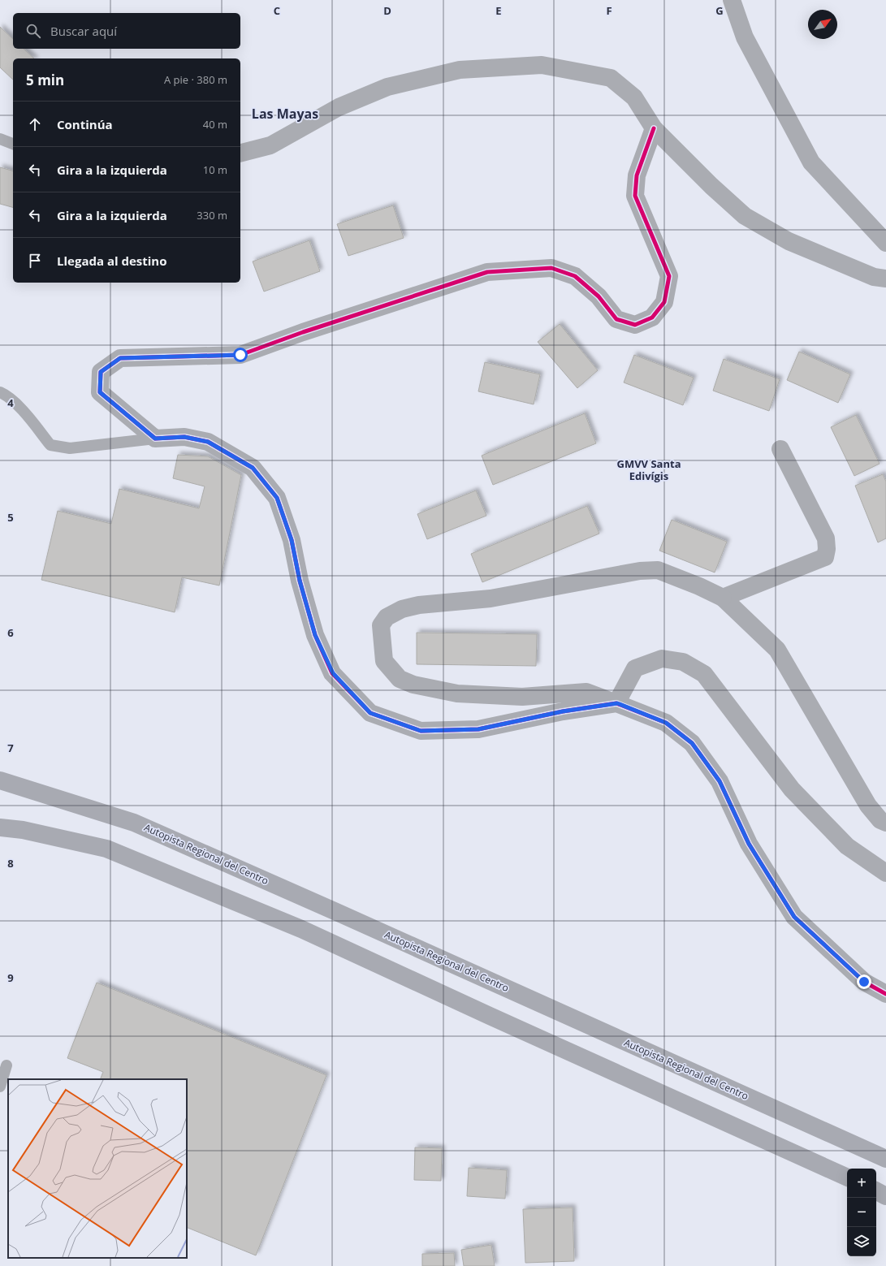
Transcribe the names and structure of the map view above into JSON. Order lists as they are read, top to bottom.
{
  "streets": {
    "highway": ["Autopista Regional del Centro"]
  },
  "districts": ["Las Mayas", "GMVV Santa Edivígis"],
  "north": "top right",
  "page": {
    "search": "Buscar aquí",
    "heading": ["5 min", "A pie · 380 m"],
    "list": [
      ["Continúa", "40 m"],
      ["Gira a la izquierda", "10 m"],
      ["Gira a la izquierda", "330 m"],
      "Llegada al destino"
    ],
    "map_buttons": ["+", "−"]
  },
  "grid": {
    "columns": [
      "C",
      "D",
      "E",
      "F",
      "G"
    ],
    "rows": [
      "4",
      "5",
      "6",
      "7",
      "8",
      "9"
    ]
  }
}
